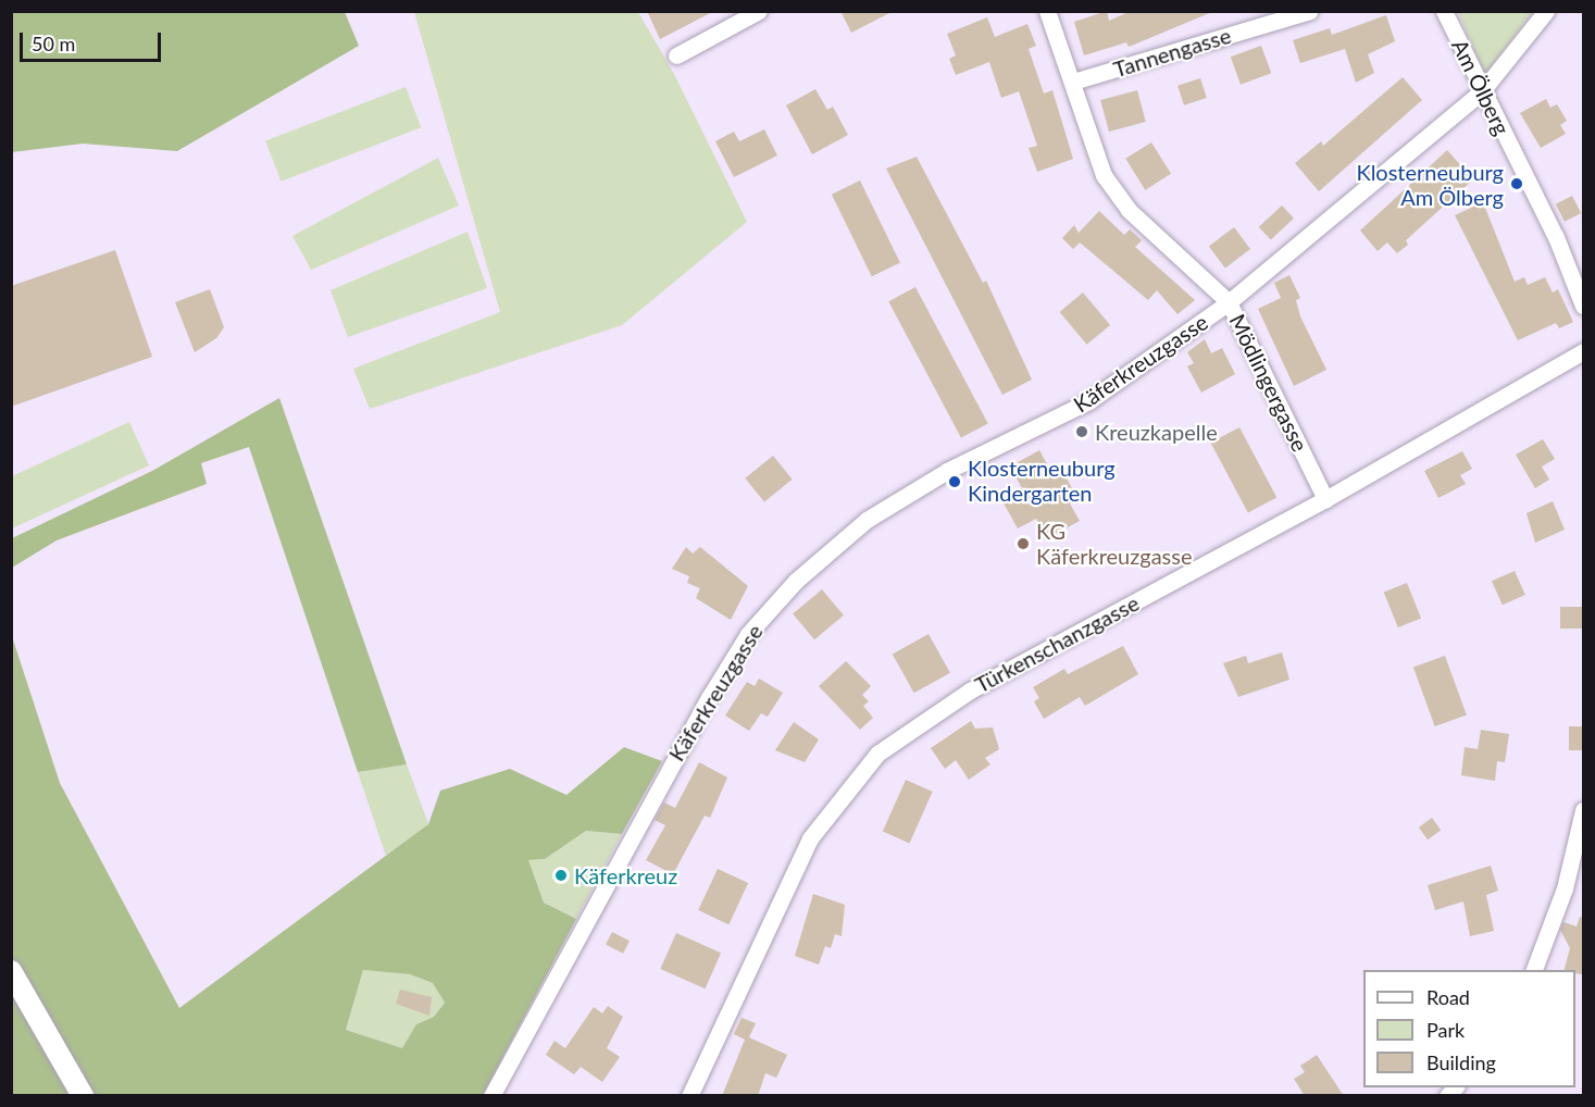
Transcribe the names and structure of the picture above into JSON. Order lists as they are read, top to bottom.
{
  "streets": {
    "street": [
      "Tannengasse",
      "Am Ölberg",
      "Käferkreuzgasse",
      "Mödlingergasse",
      "Türkenschanzgasse"
    ]
  },
  "crossings": [
    ["Tannengasse", "Mödlingergasse"],
    ["Am Ölberg", "Käferkreuzgasse"],
    ["Käferkreuzgasse", "Mödlingergasse"],
    ["Mödlingergasse", "Türkenschanzgasse"]
  ],
  "places": [
    "Klosterneuburg Am Ölberg",
    "Kreuzkapelle",
    "Klosterneuburg Kindergarten",
    "KG Käferkreuzgasse",
    "Käferkreuz"
  ],
  "legend": ["Road", "Park", "Building"],
  "scale_bar": "50 m"
}
